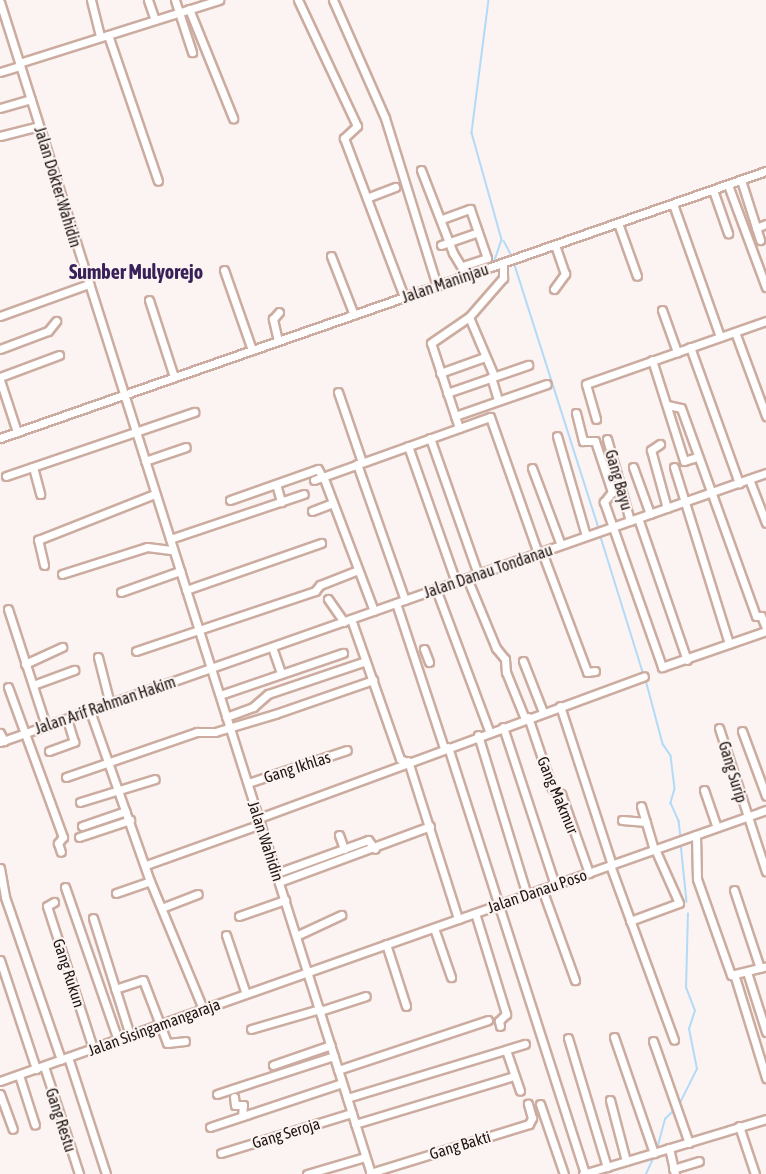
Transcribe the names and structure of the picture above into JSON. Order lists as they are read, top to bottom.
{
  "streets": {
    "street": [
      "Jalan Dokter Wahidin",
      "Jalan Maninjau",
      "Gang Bayu",
      "Jalan Danau Tondanau",
      "Jalan Arif Rahman Hakim",
      "Gang Ikhlas",
      "Gang Surip",
      "Gang Makmur",
      "Jalan Wahidin",
      "Jalan Danau Poso",
      "Gang Rukun",
      "Jalan Sisingamangaraja",
      "Gang Restu",
      "Gang Seroja",
      "Gang Bakti"
    ]
  },
  "crossings": [
    ["Jalan Dokter Wahidin", "Jalan Maninjau"],
    ["Jalan Dokter Wahidin", "Jalan Wahidin"],
    ["Gang Bayu", "Jalan Danau Tondanau"],
    ["Jalan Danau Tondanau", "Jalan Arif Rahman Hakim"],
    ["Jalan Danau Tondanau", "Gang Makmur"],
    ["Jalan Danau Tondanau", "Jalan Wahidin"],
    ["Jalan Arif Rahman Hakim", "Jalan Wahidin"],
    ["Gang Ikhlas", "Jalan Wahidin"],
    ["Gang Surip", "Jalan Danau Poso"],
    ["Gang Makmur", "Jalan Danau Poso"],
    ["Jalan Wahidin", "Jalan Danau Poso"],
    ["Jalan Wahidin", "Jalan Sisingamangaraja"],
    ["Jalan Wahidin", "Gang Seroja"],
    ["Jalan Wahidin", "Gang Bakti"],
    ["Jalan Danau Poso", "Jalan Sisingamangaraja"],
    ["Gang Rukun", "Jalan Sisingamangaraja"],
    ["Jalan Sisingamangaraja", "Gang Restu"]
  ],
  "districts": ["Sumber Mulyorejo"]
}
